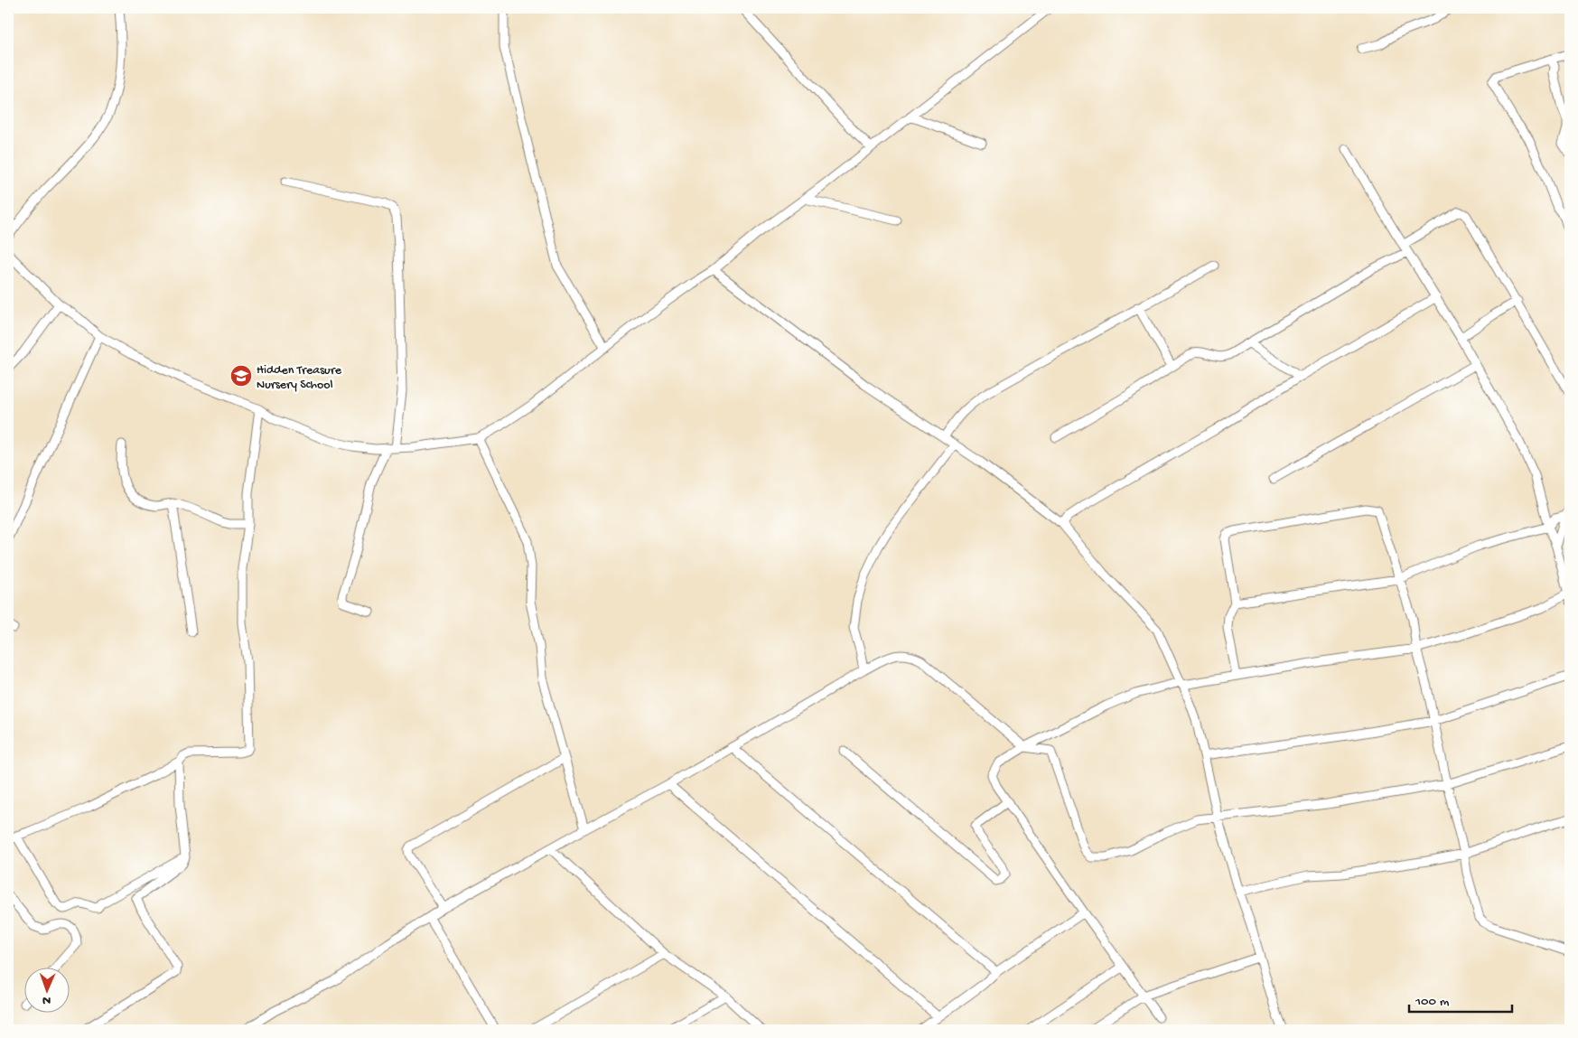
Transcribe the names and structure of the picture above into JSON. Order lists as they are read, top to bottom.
{
  "places": {
    "school or university": ["Hidden Treasure Nursery School"]
  },
  "scale_bar": "100 m",
  "north": "bottom"
}
